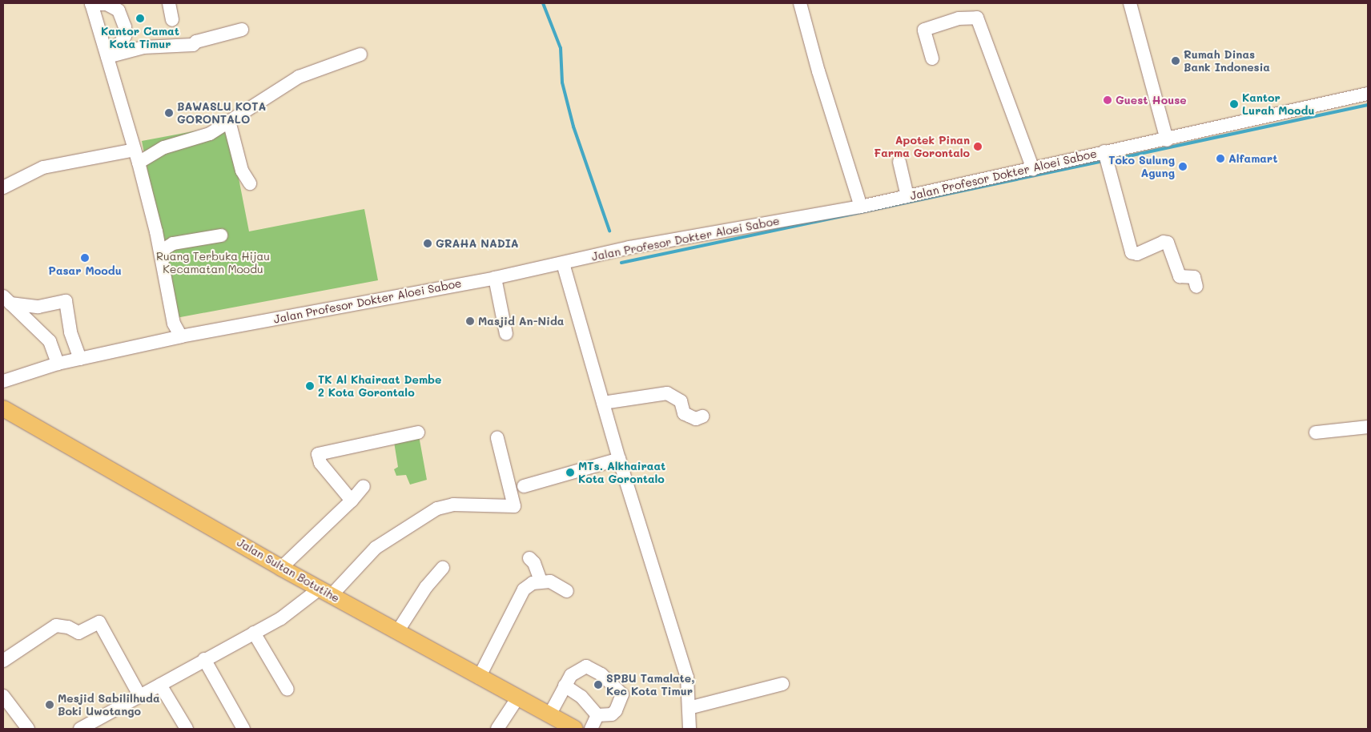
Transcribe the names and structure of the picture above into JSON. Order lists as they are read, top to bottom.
{
  "streets": {
    "main road": ["Jalan Sultan Botutihe"],
    "street": ["Jalan Profesor Dokter Aloei Saboe"]
  },
  "parks": ["Ruang Terbuka Hijau Kecamatan Moodu"],
  "places": [
    "Kantor Camat Kota Timur",
    "Rumah Dinas Bank Indonesia",
    "Guest House",
    "Kantor Lurah Moodu",
    "BAWASLU KOTA GORONTALO",
    "Apotek Pinan Farma Gorontalo",
    "Alfamart",
    "Toko Sulung Agung",
    "GRAHA NADIA",
    "Pasar Moodu",
    "Masjid An-Nida",
    "TK Al Khairaat Dembe 2 Kota Gorontalo",
    "MTs. Alkhairaat Kota Gorontalo",
    "SPBU Tamalate, Kec Kota Timur",
    "Mesjid Sabililhuda Boki Uwotango"
  ]
}
